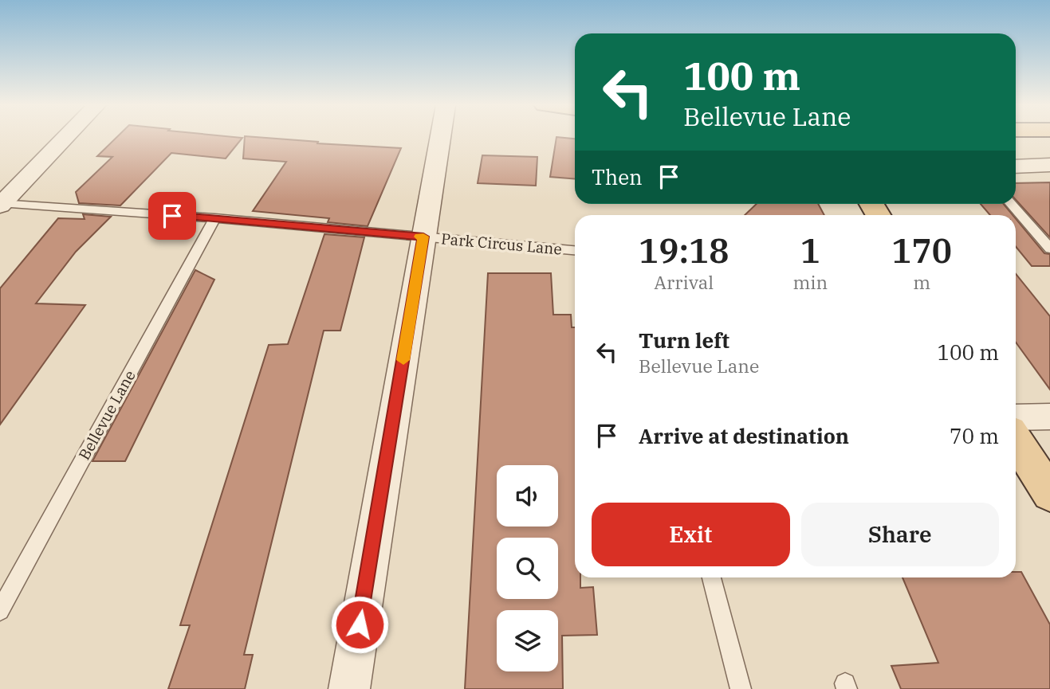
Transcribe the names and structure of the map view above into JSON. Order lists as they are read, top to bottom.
{
  "streets": {
    "lane": ["Park Circus Lane", "Bellevue Lane"]
  },
  "page": {
    "turn": ["100 m", "Bellevue Lane"],
    "then": "Then",
    "eta": [
      "19:18",
      "Arrival",
      "1",
      "min",
      "170",
      "m"
    ],
    "list": [
      {
        "name": "Turn left",
        "note": "Bellevue Lane",
        "value": "100 m"
      },
      {
        "name": "Arrive at destination",
        "value": "70 m"
      }
    ],
    "buttons": ["Exit", "Share"]
  }
}
